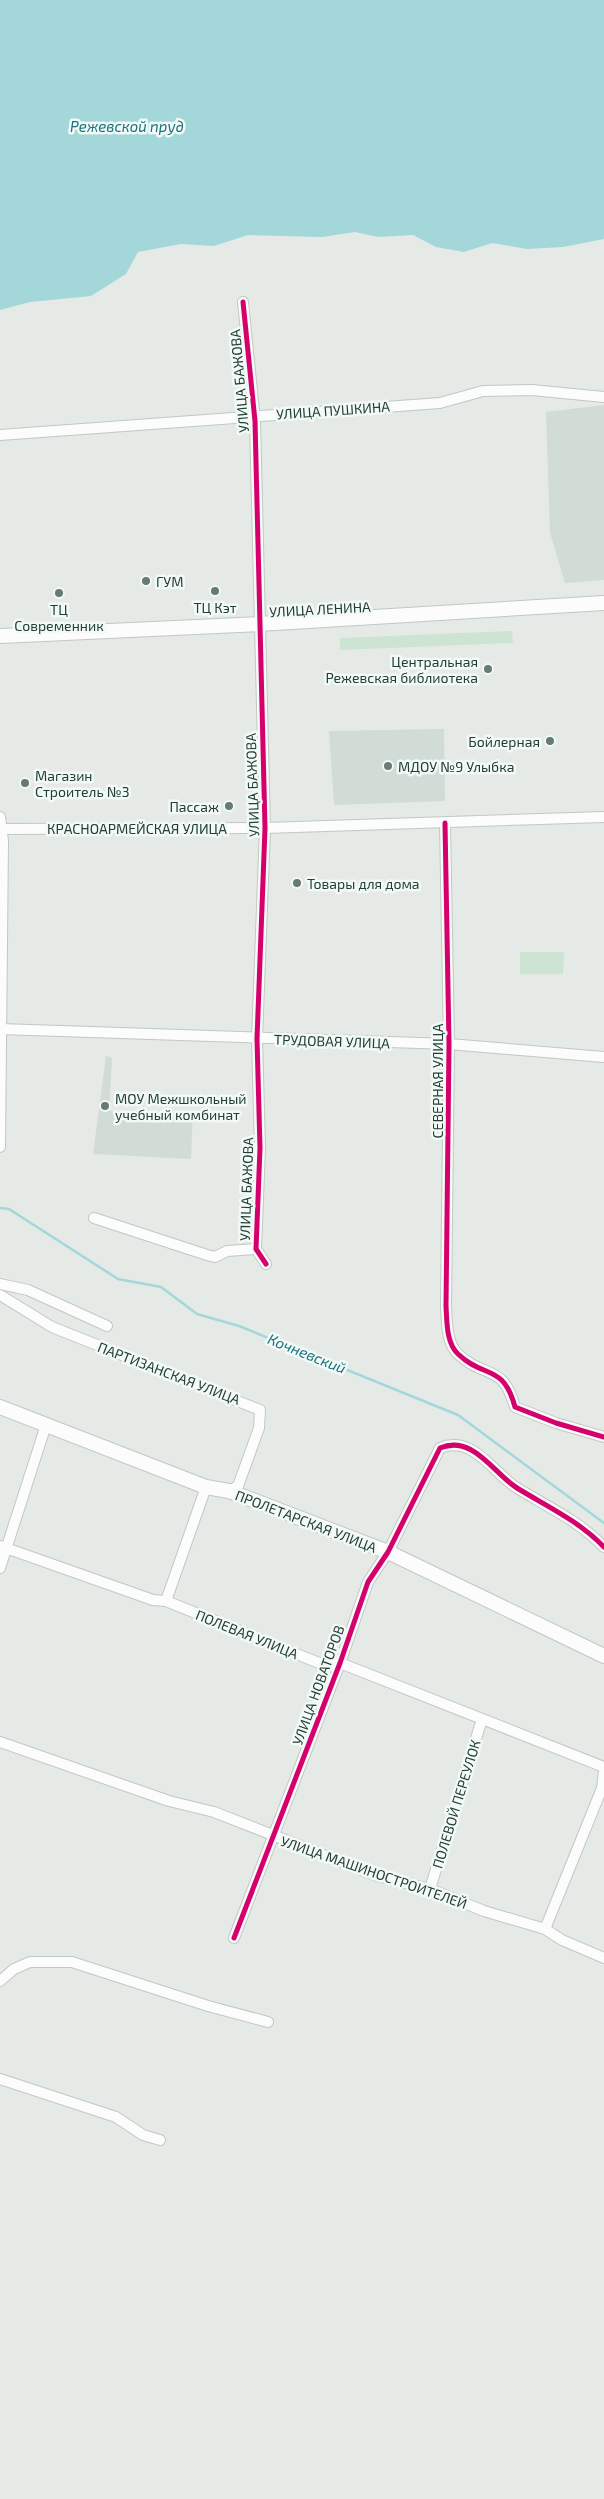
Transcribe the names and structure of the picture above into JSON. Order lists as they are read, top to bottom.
{
  "streets": {
    "street": [
      "УЛИЦА БАЖОВА",
      "УЛИЦА ПУШКИНА",
      "УЛИЦА ЛЕНИНА",
      "КРАСНОАРМЕЙСКАЯ УЛИЦА",
      "ТРУДОВАЯ УЛИЦА",
      "СЕВЕРНАЯ УЛИЦА",
      "ПАРТИЗАНСКАЯ УЛИЦА",
      "ПРОЛЕТАРСКАЯ УЛИЦА",
      "ПОЛЕВАЯ УЛИЦА",
      "УЛИЦА НОВАТОРОВ",
      "ПОЛЕВОЙ ПЕРЕУЛОК",
      "УЛИЦА МАШИНОСТРОИТЕЛЕЙ"
    ]
  },
  "crossings": [
    ["УЛИЦА БАЖОВА", "УЛИЦА ПУШКИНА"],
    ["УЛИЦА БАЖОВА", "УЛИЦА ЛЕНИНА"],
    ["УЛИЦА БАЖОВА", "КРАСНОАРМЕЙСКАЯ УЛИЦА"],
    ["УЛИЦА БАЖОВА", "ТРУДОВАЯ УЛИЦА"],
    ["КРАСНОАРМЕЙСКАЯ УЛИЦА", "СЕВЕРНАЯ УЛИЦА"],
    ["ТРУДОВАЯ УЛИЦА", "СЕВЕРНАЯ УЛИЦА"],
    ["ПАРТИЗАНСКАЯ УЛИЦА", "ПРОЛЕТАРСКАЯ УЛИЦА"],
    ["ПРОЛЕТАРСКАЯ УЛИЦА", "УЛИЦА НОВАТОРОВ"],
    ["ПОЛЕВАЯ УЛИЦА", "УЛИЦА НОВАТОРОВ"],
    ["ПОЛЕВАЯ УЛИЦА", "ПОЛЕВОЙ ПЕРЕУЛОК"],
    ["УЛИЦА НОВАТОРОВ", "УЛИЦА МАШИНОСТРОИТЕЛЕЙ"],
    ["ПОЛЕВОЙ ПЕРЕУЛОК", "УЛИЦА МАШИНОСТРОИТЕЛЕЙ"]
  ],
  "water": ["Режевской пруд", "Кочневский"],
  "places": [
    "ГУМ",
    "ТЦ Кэт",
    "ТЦ Современник",
    "Центральная Режевская библиотека",
    "Бойлерная",
    "МДОУ №9 Улыбка",
    "Магазин Строитель №3",
    "Пассаж",
    "Товары для дома",
    "МОУ Межшкольный учебный комбинат"
  ]
}
